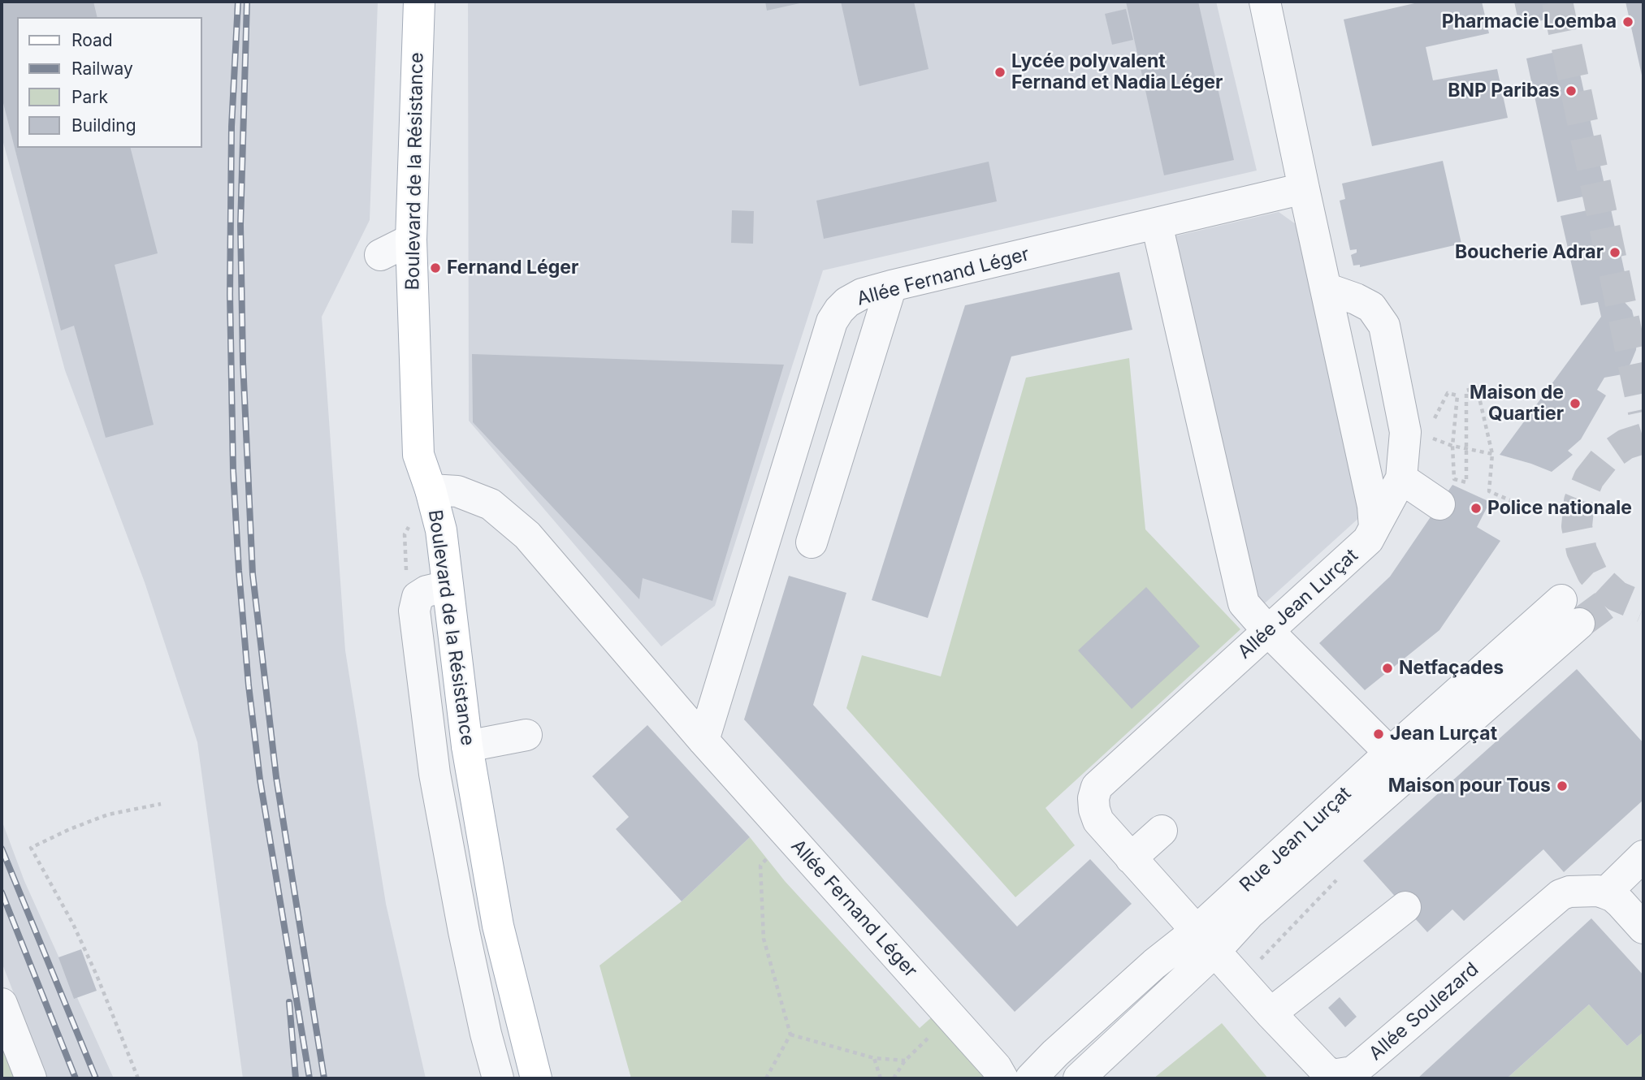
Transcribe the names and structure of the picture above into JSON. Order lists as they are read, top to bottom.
{
  "streets": {
    "main road": ["Boulevard de la Résistance"],
    "street": [
      "Allée Fernand Léger",
      "Allée Jean Lurçat",
      "Rue Jean Lurçat",
      "Allée Soulezard"
    ]
  },
  "crossings": [
    ["Boulevard de la Résistance", "Allée Fernand Léger"],
    ["Allée Jean Lurçat", "Rue Jean Lurçat"],
    ["Allée Jean Lurçat", "Allée Soulezard"],
    ["Rue Jean Lurçat", "Allée Soulezard"]
  ],
  "places": [
    "Pharmacie Loemba",
    "Lycée polyvalent Fernand et Nadia Léger",
    "BNP Paribas",
    "Boucherie Adrar",
    "Fernand Léger",
    "Maison de Quartier",
    "Police nationale",
    "Netfaçades",
    "Jean Lurçat",
    "Maison pour Tous"
  ],
  "legend": [
    "Road",
    "Railway",
    "Park",
    "Building"
  ]
}
